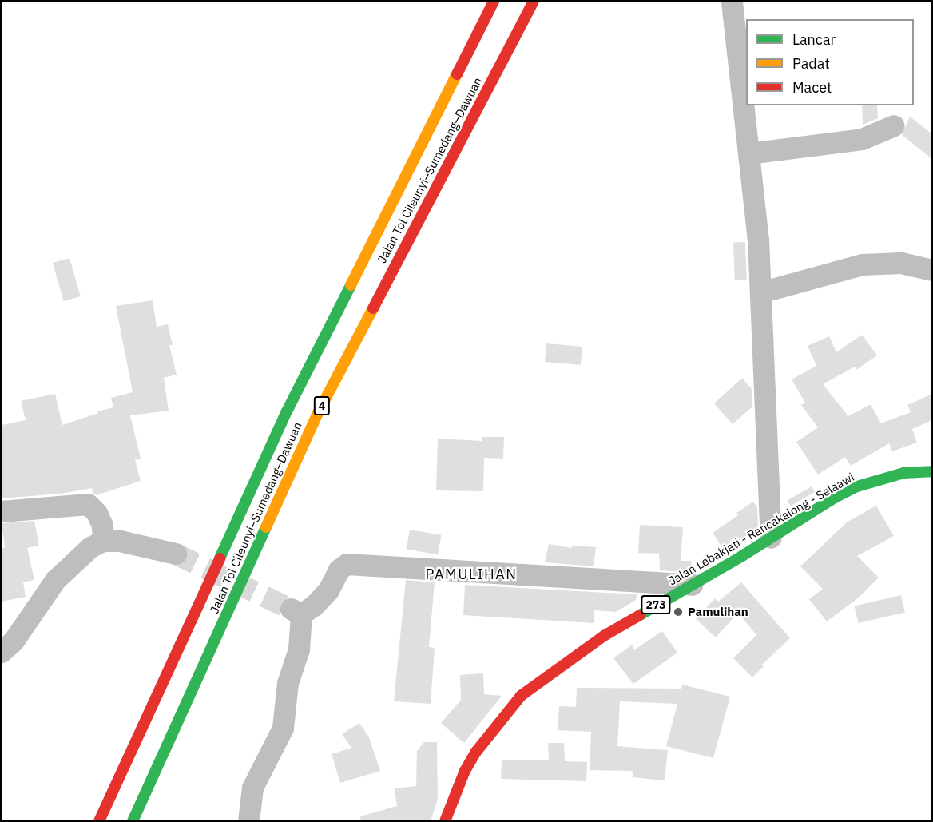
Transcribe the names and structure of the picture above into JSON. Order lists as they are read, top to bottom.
{
  "streets": {
    "main road": [
      "Jalan Tol Cileunyi–Sumedang–Dawuan",
      "4",
      "Jalan Lebakjati - Rancakalong - Selaawi",
      "273"
    ]
  },
  "districts": ["PAMULIHAN"],
  "places": ["Pamulihan"],
  "legend": ["Lancar", "Padat", "Macet"]
}
